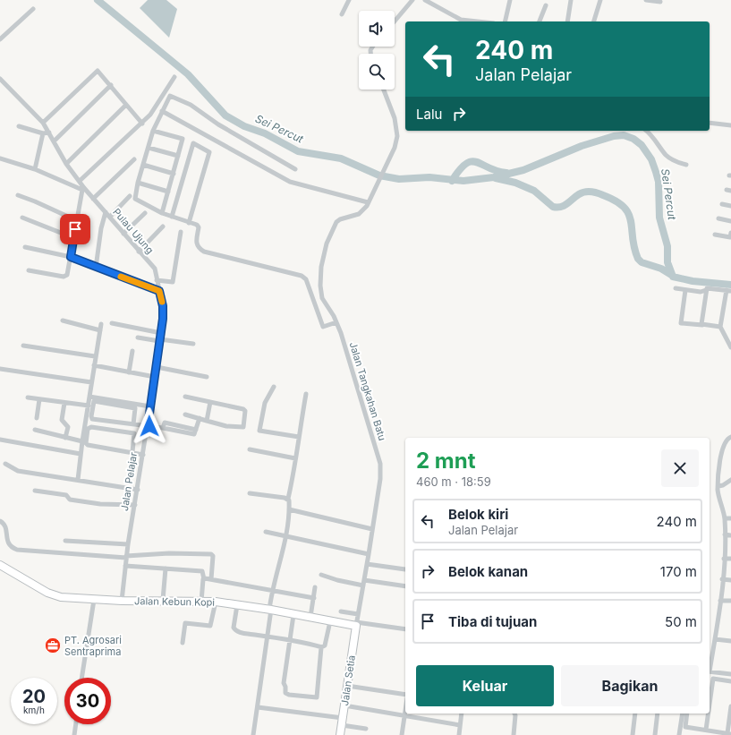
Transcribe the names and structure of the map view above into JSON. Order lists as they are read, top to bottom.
{
  "streets": {
    "main road": ["Jalan Kebun Kopi", "Jalan Setia"],
    "street": ["Pulau Ujung", "Jalan Tangkahan Batu", "Jalan Pelajar"]
  },
  "crossings": [
    ["Pulau Ujung", "Jalan Pelajar"],
    ["Jalan Tangkahan Batu", "Jalan Kebun Kopi"],
    ["Jalan Tangkahan Batu", "Jalan Setia"],
    ["Jalan Pelajar", "Jalan Kebun Kopi"],
    ["Jalan Kebun Kopi", "Jalan Setia"]
  ],
  "water": ["Sei Percut"],
  "places": {
    "office": ["PT. Agrosari Sentraprima"]
  },
  "page": {
    "turn": ["240 m", "Jalan Pelajar"],
    "then": "Lalu",
    "heading": ["2 mnt", "460 m · 18:59"],
    "list": [
      {
        "name": "Belok kiri",
        "note": "Jalan Pelajar",
        "value": "240 m"
      },
      {
        "name": "Belok kanan",
        "value": "170 m"
      },
      {
        "name": "Tiba di tujuan",
        "value": "50 m"
      }
    ],
    "buttons": ["Keluar", "Bagikan"],
    "speed": "20 km/h",
    "limit": "30"
  }
}
